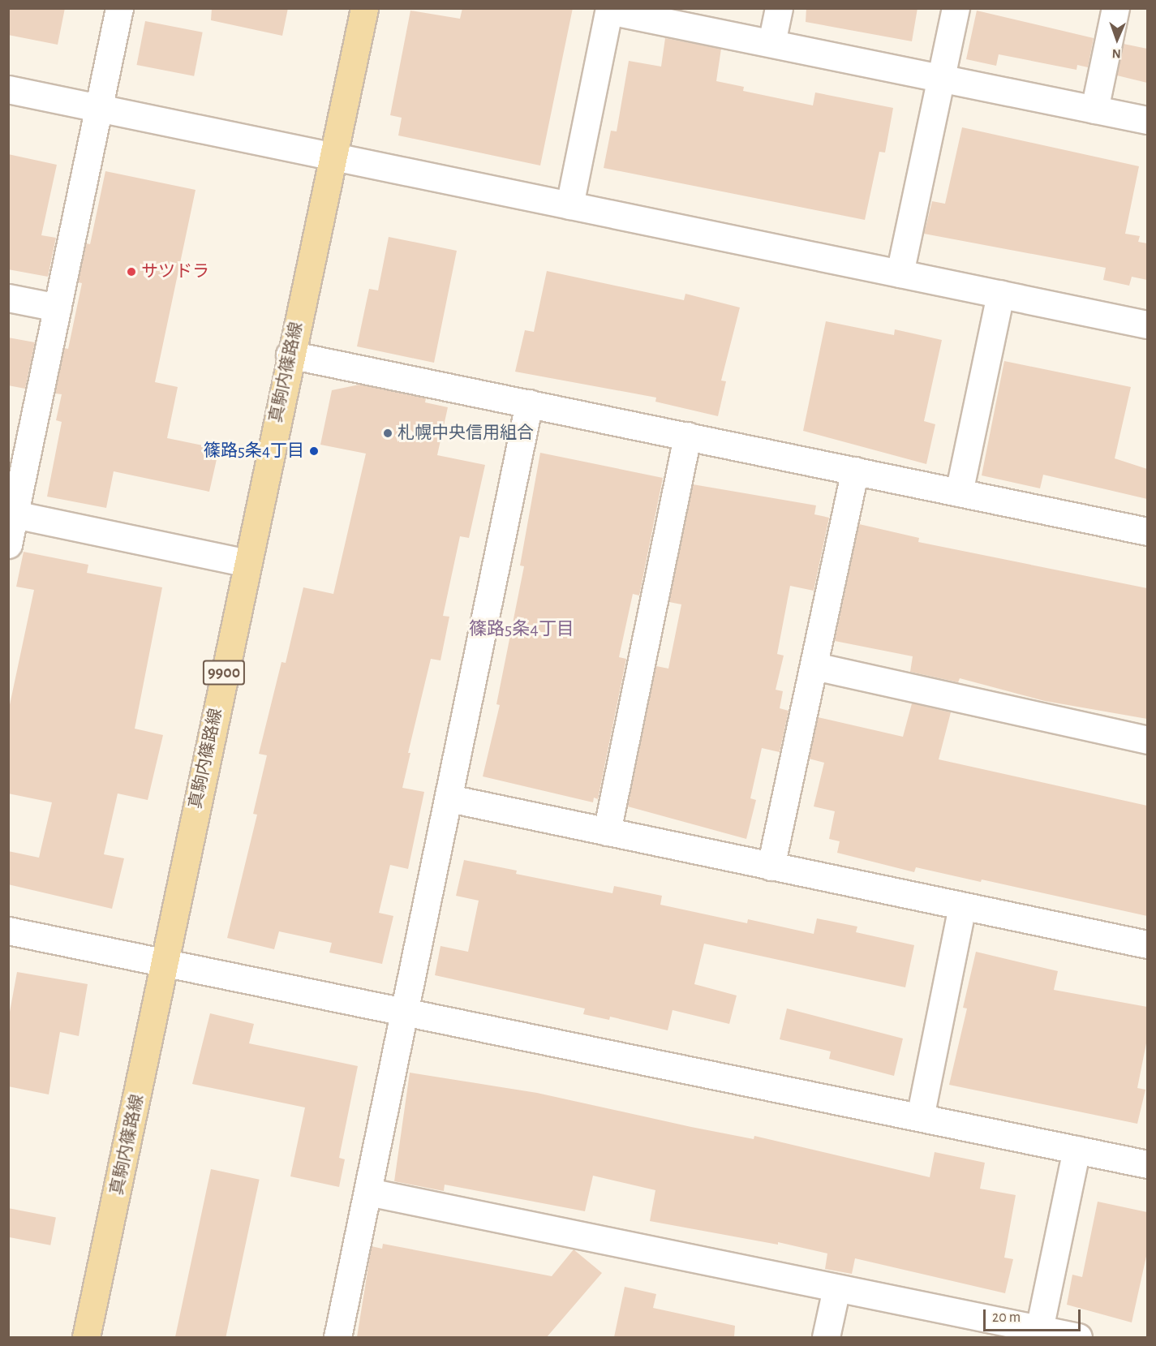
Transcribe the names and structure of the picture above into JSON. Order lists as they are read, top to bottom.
{
  "streets": {
    "main road": ["真駒内篠路線", "9900"]
  },
  "districts": ["篠路5条4丁目"],
  "places": ["サツドラ", "札幌中央信用組合", "篠路5条4丁目"],
  "scale_bar": "20 m",
  "north": "bottom"
}
